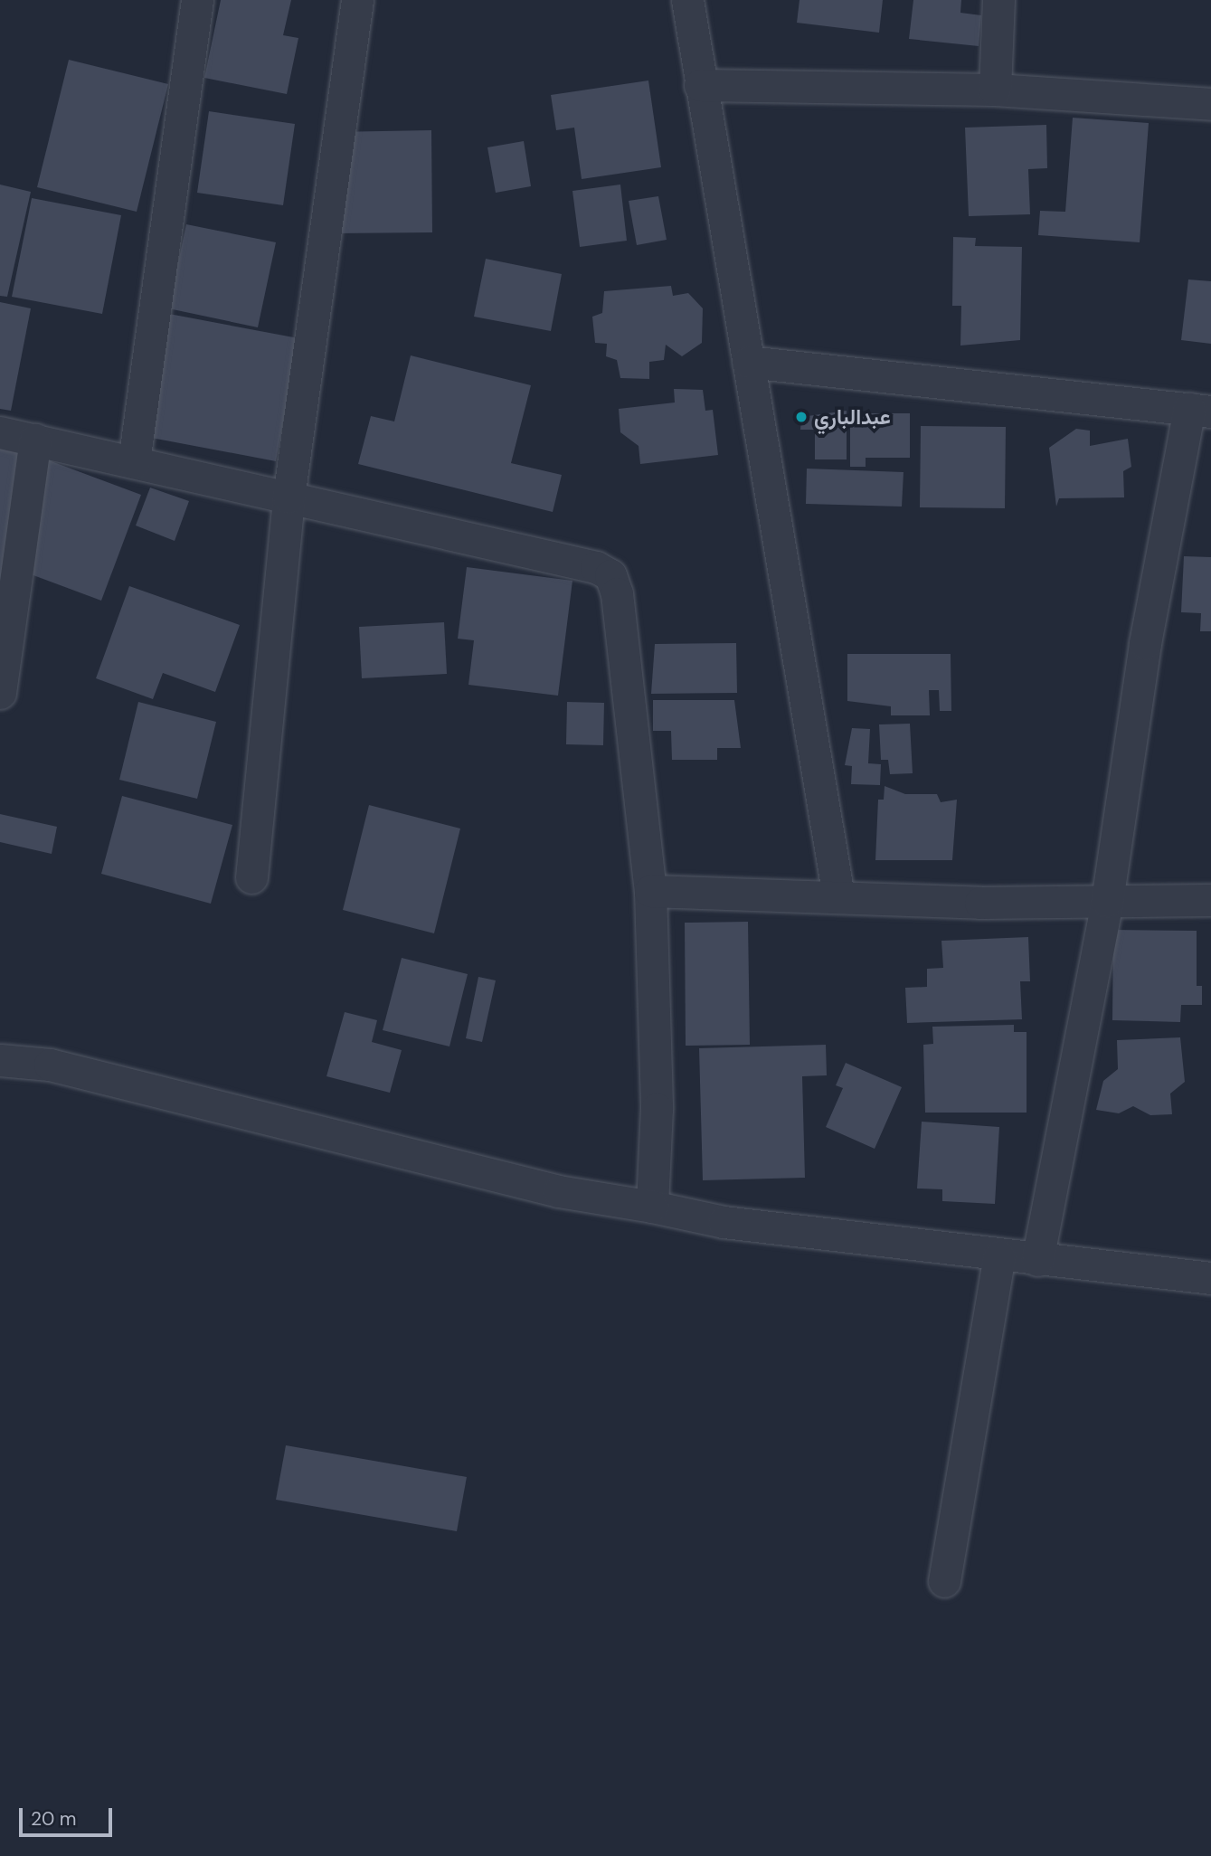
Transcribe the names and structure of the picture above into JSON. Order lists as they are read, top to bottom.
{
  "places": ["عبدالباري"],
  "scale_bar": "20 m"
}
